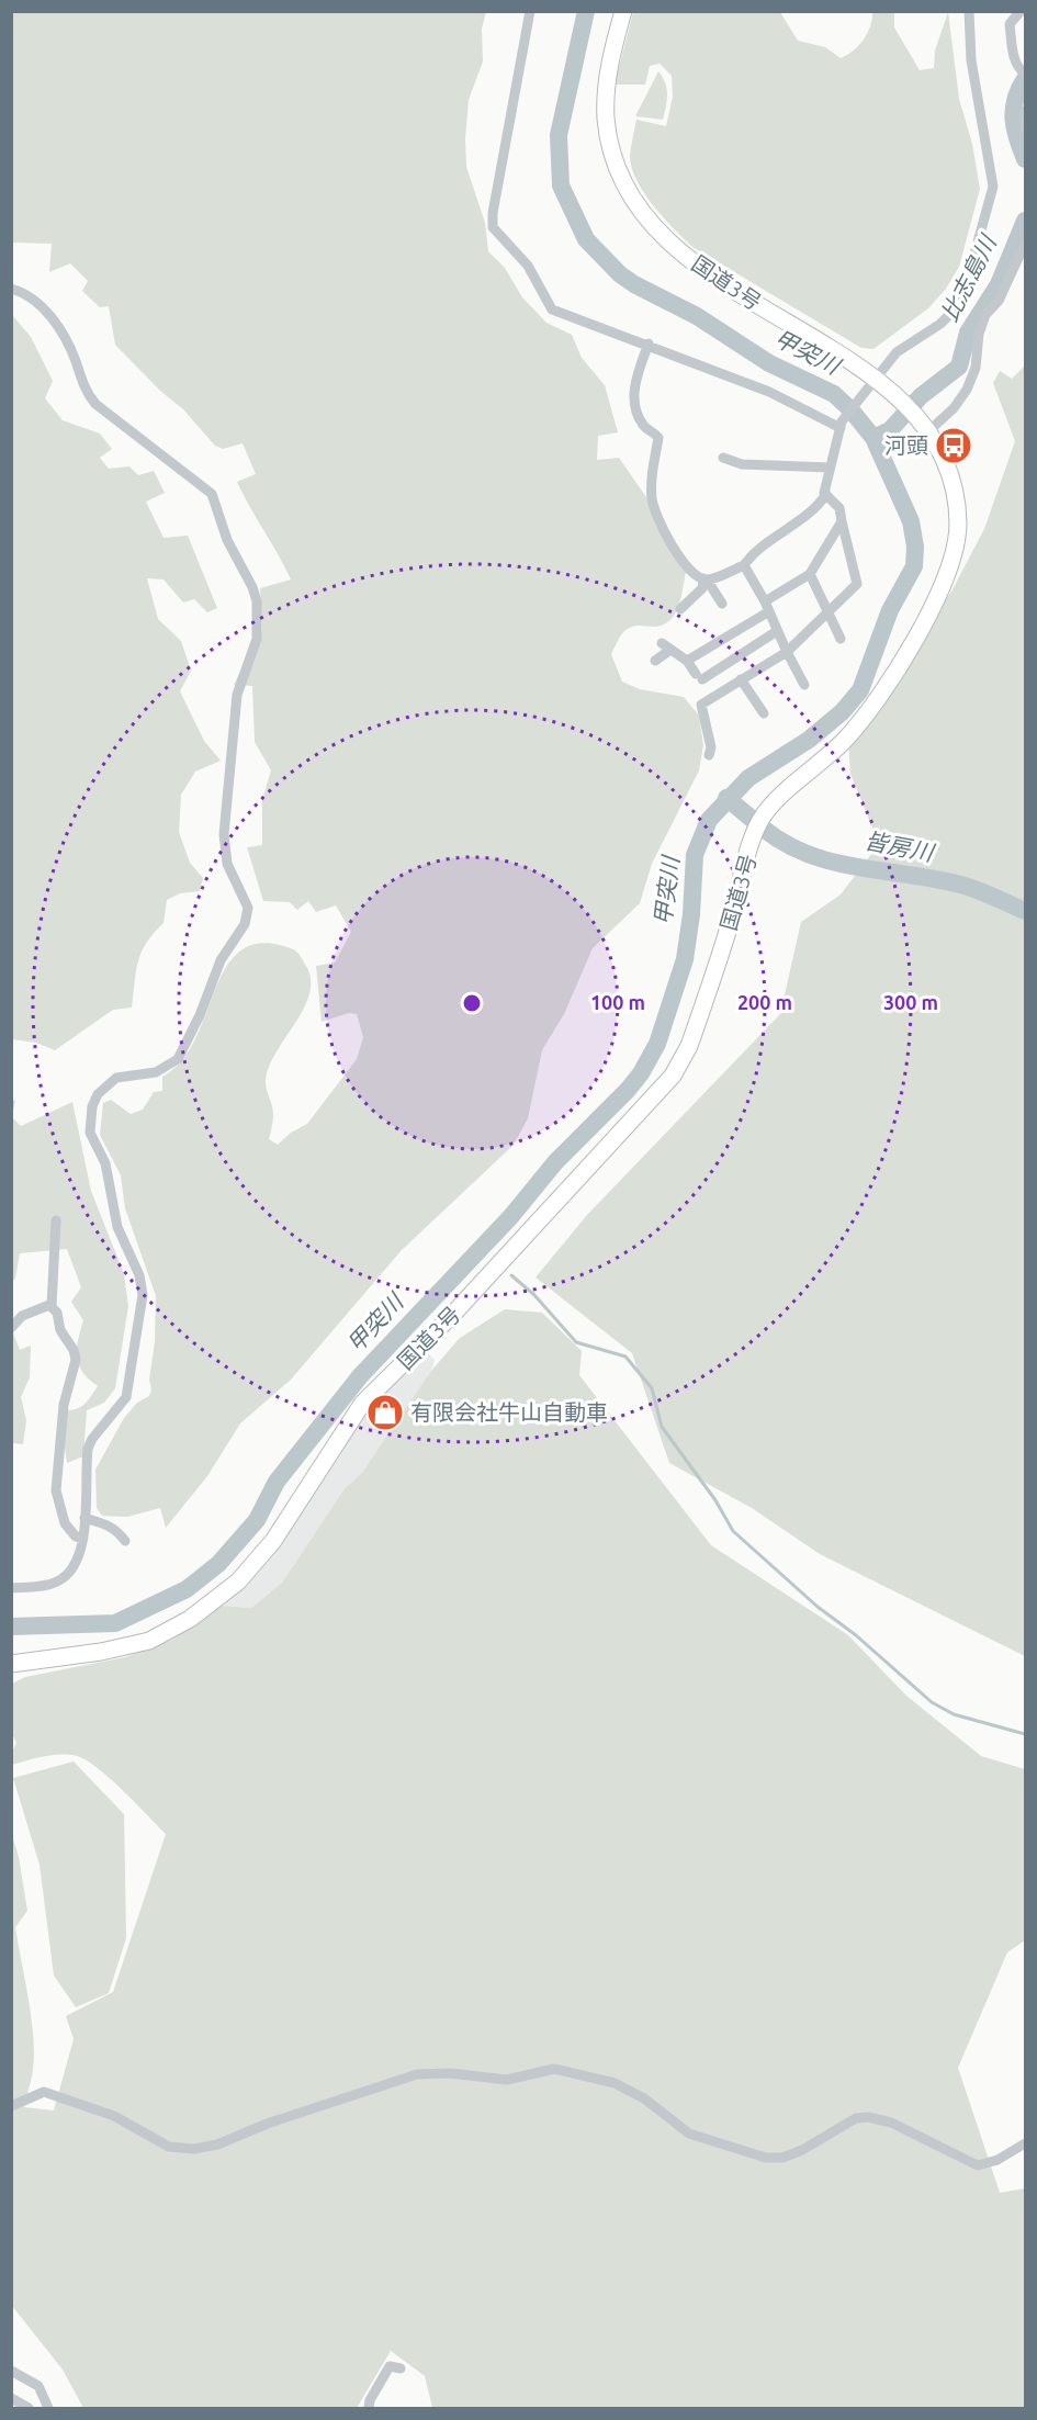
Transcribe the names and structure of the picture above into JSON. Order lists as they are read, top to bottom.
{
  "streets": {
    "highway": ["国道3号"]
  },
  "water": ["比志島川", "甲突川", "皆房川"],
  "places": {
    "bus stop": ["河頭"],
    "shop": ["有限会社牛山自動車"]
  },
  "rings": ["100 m", "200 m", "300 m"]
}
